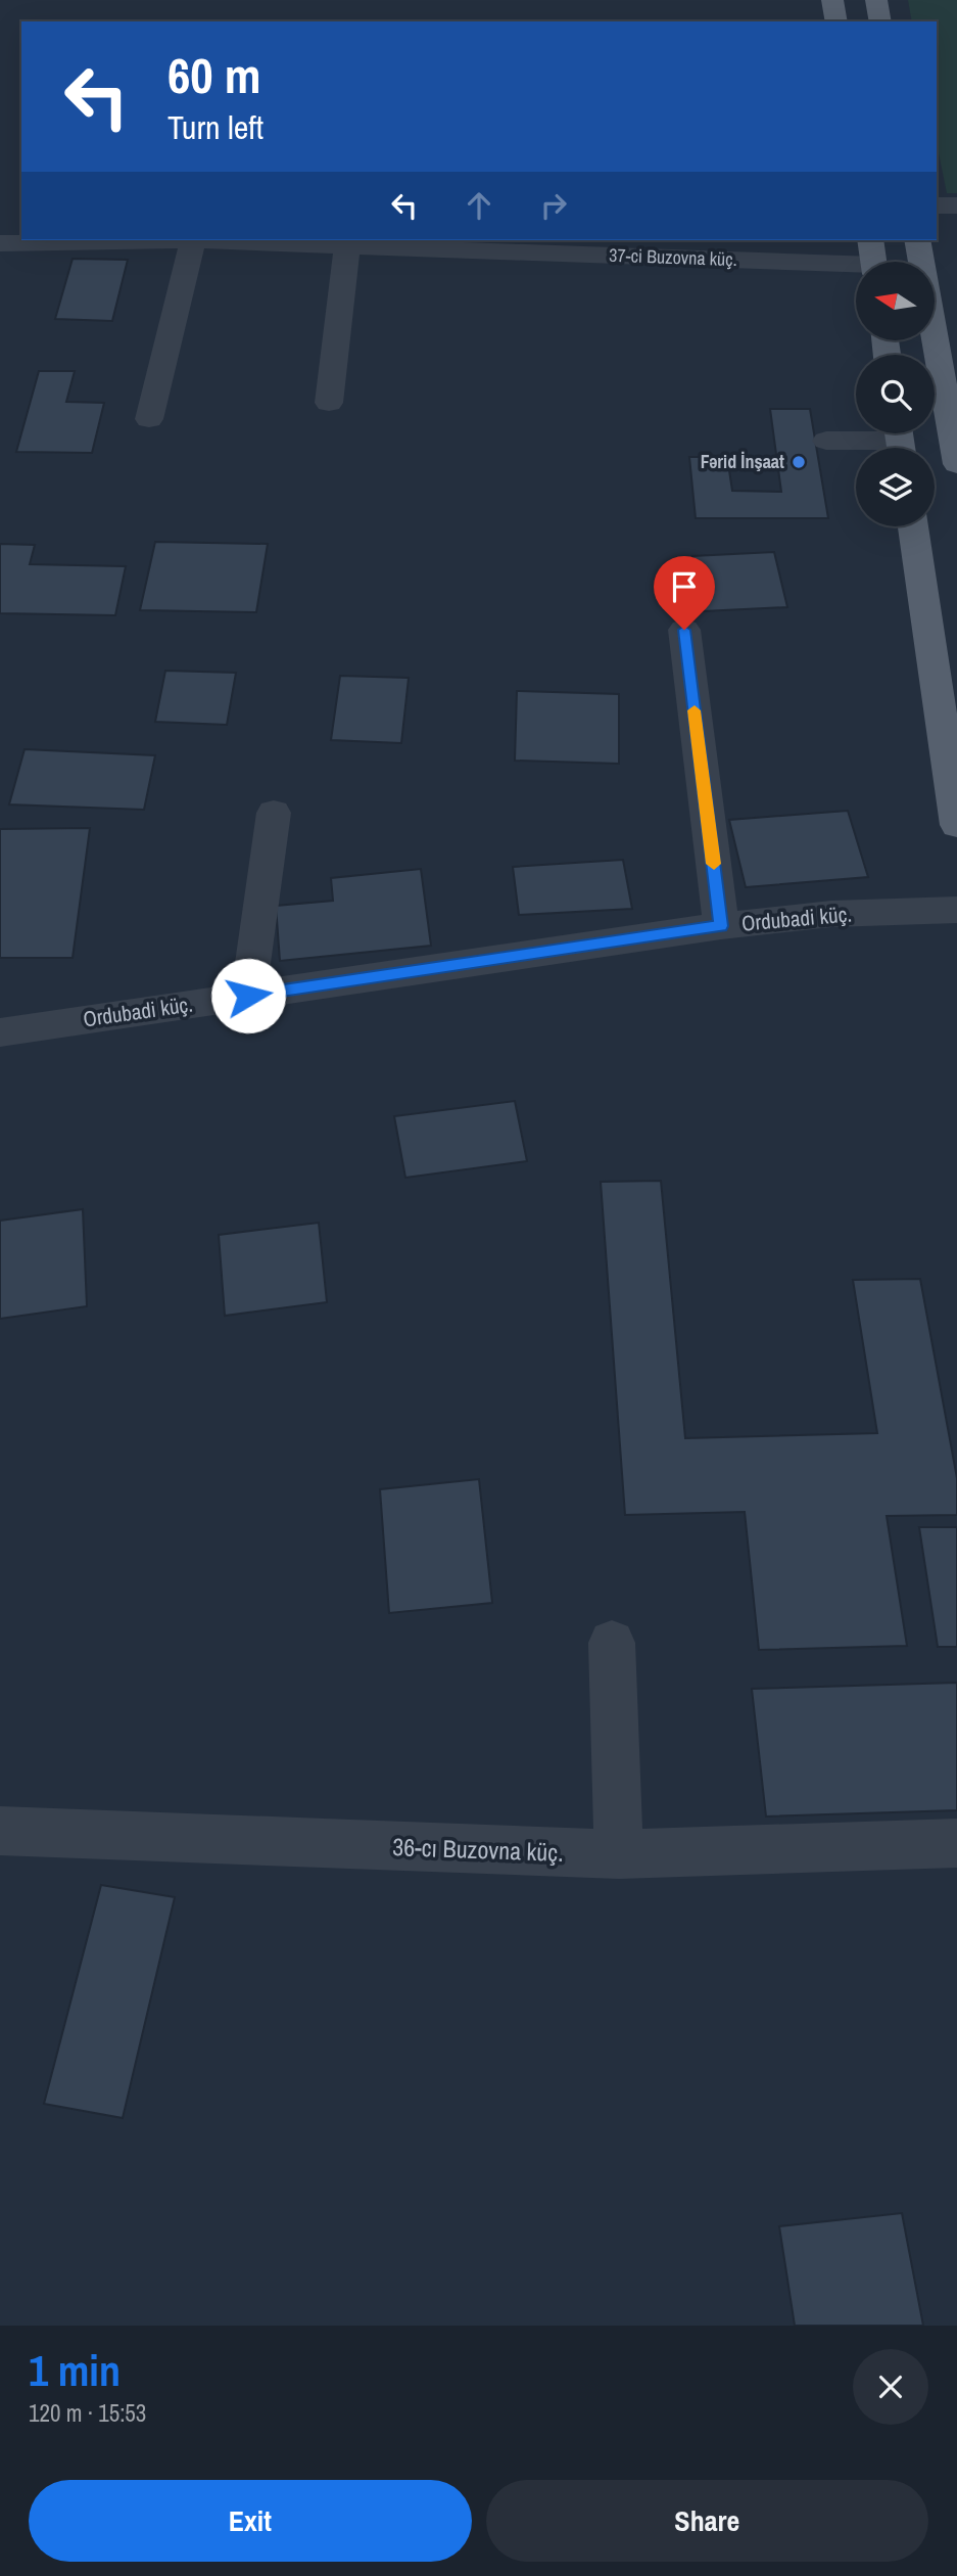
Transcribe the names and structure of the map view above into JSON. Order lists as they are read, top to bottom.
{
  "streets": {
    "street": ["37-ci Buzovna küç.", "Ordubadi küç.", "36-cı Buzovna küç."]
  },
  "places": ["Fərid İnşaat"],
  "north": "left",
  "page": {
    "turn": ["60 m", "Turn left"],
    "heading": ["1 min", "120 m · 15:53"],
    "buttons": ["Exit", "Share"]
  }
}
